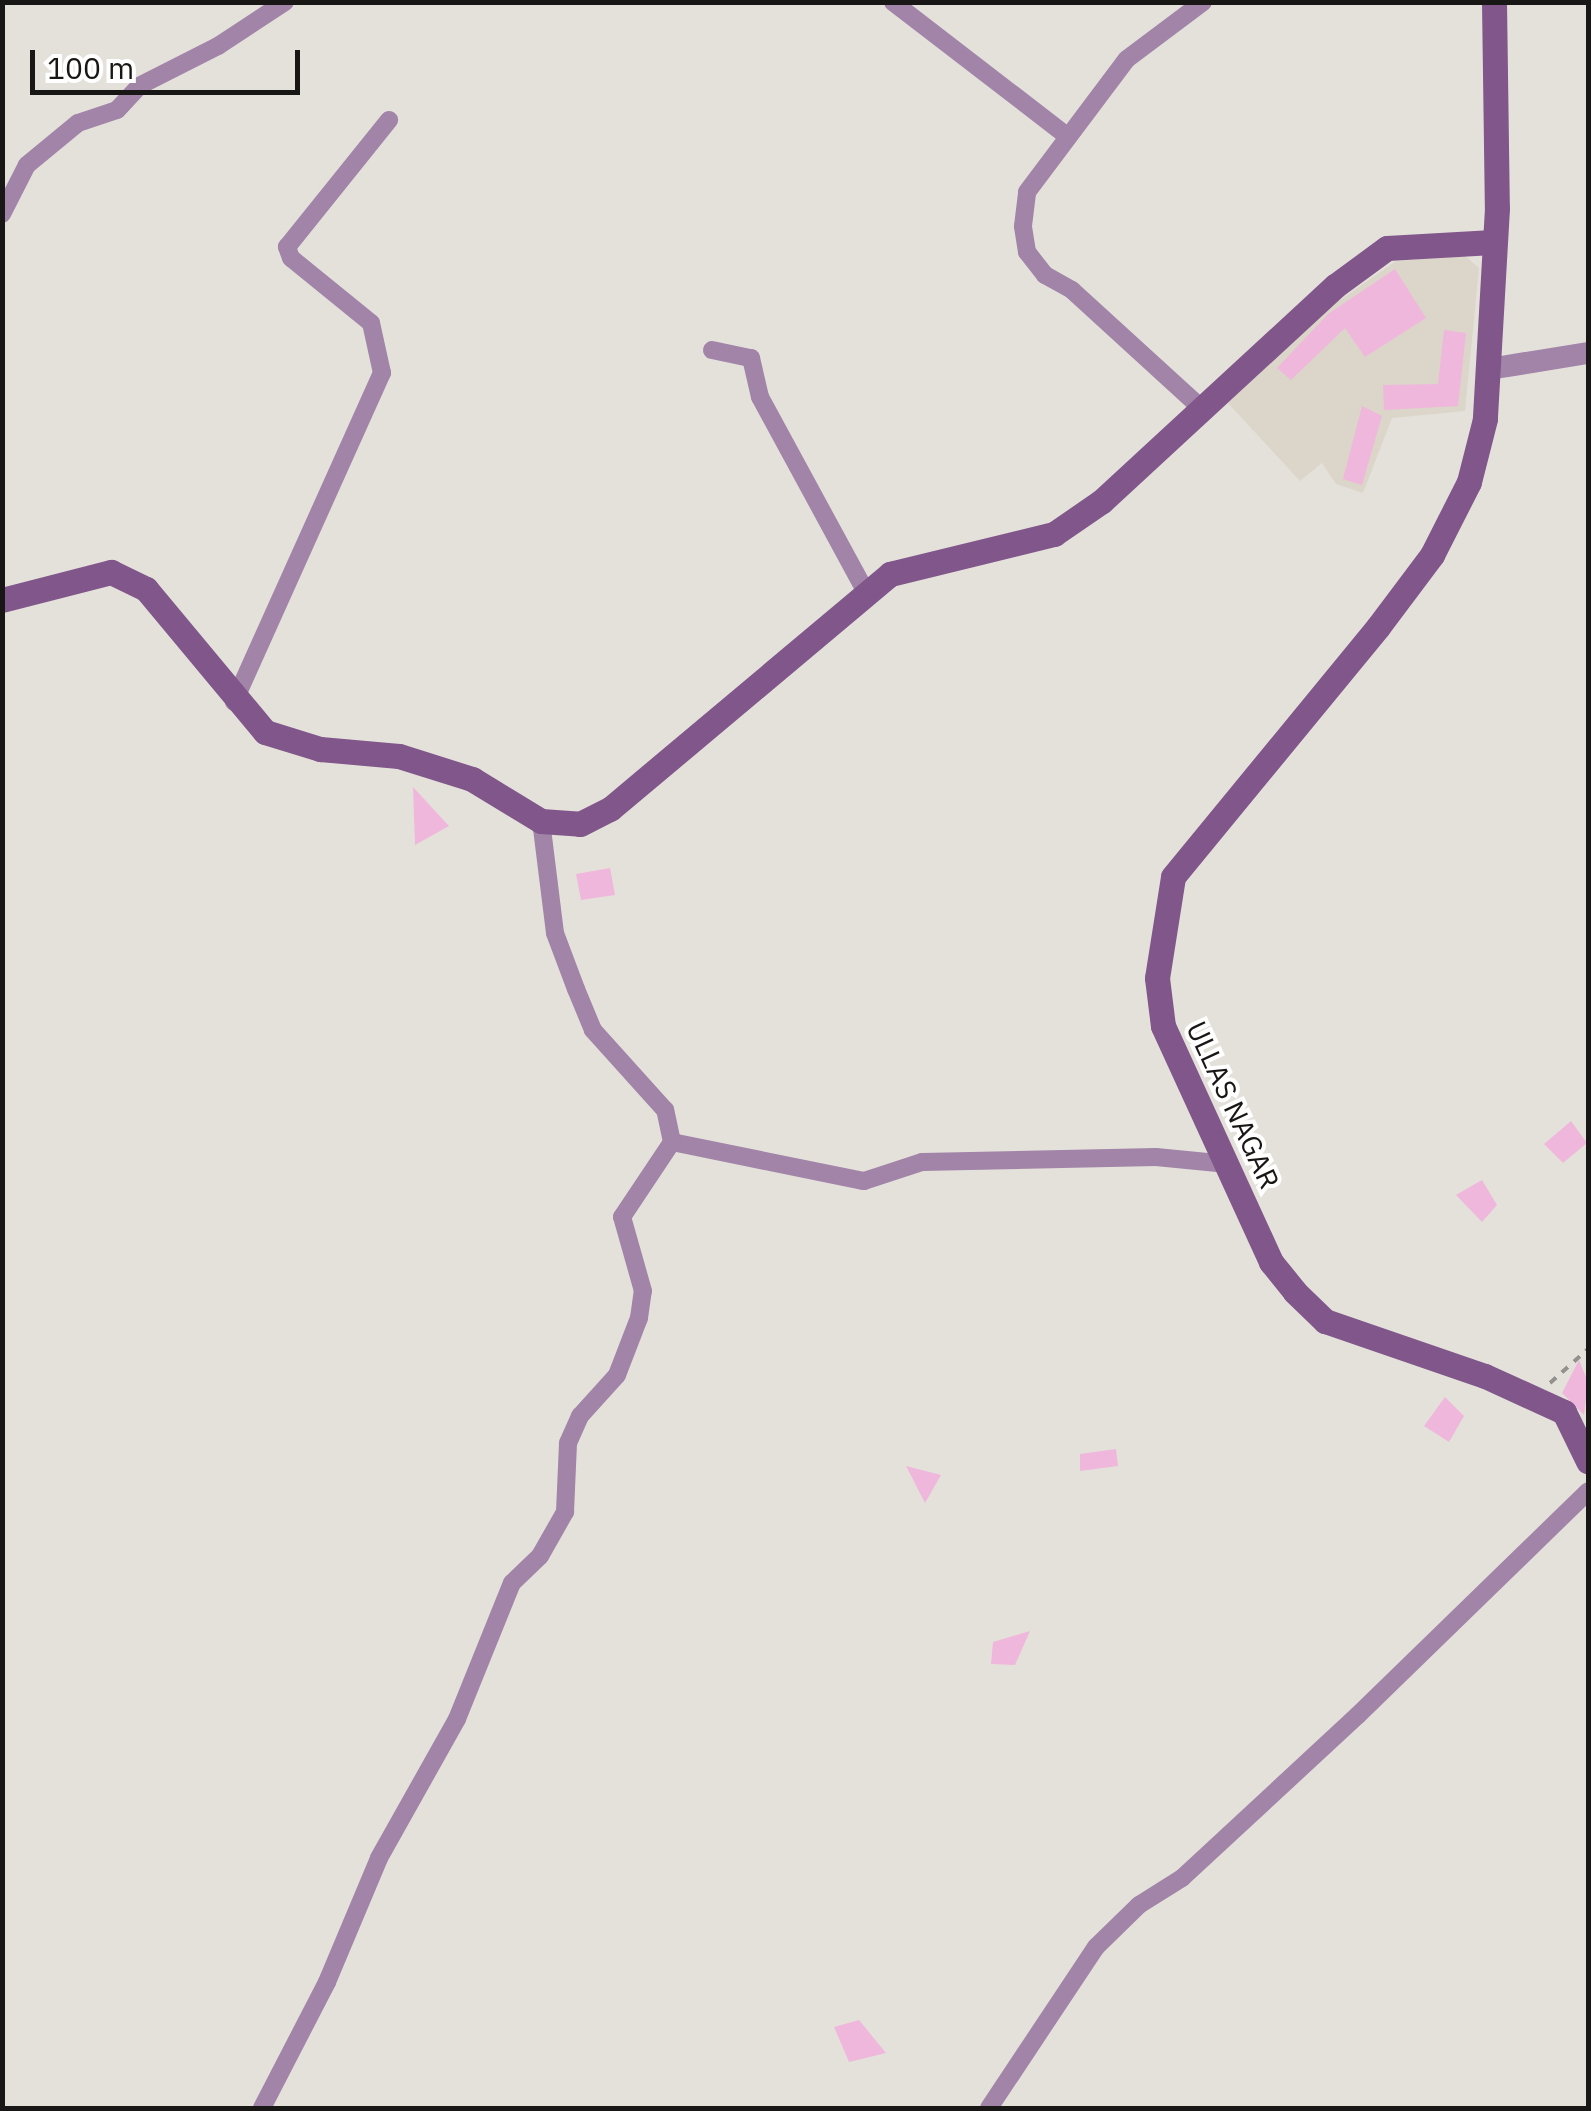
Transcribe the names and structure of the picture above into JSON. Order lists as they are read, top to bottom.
{
  "streets": {
    "main road": ["ULLAS NAGAR"]
  },
  "scale_bar": "100 m"
}
